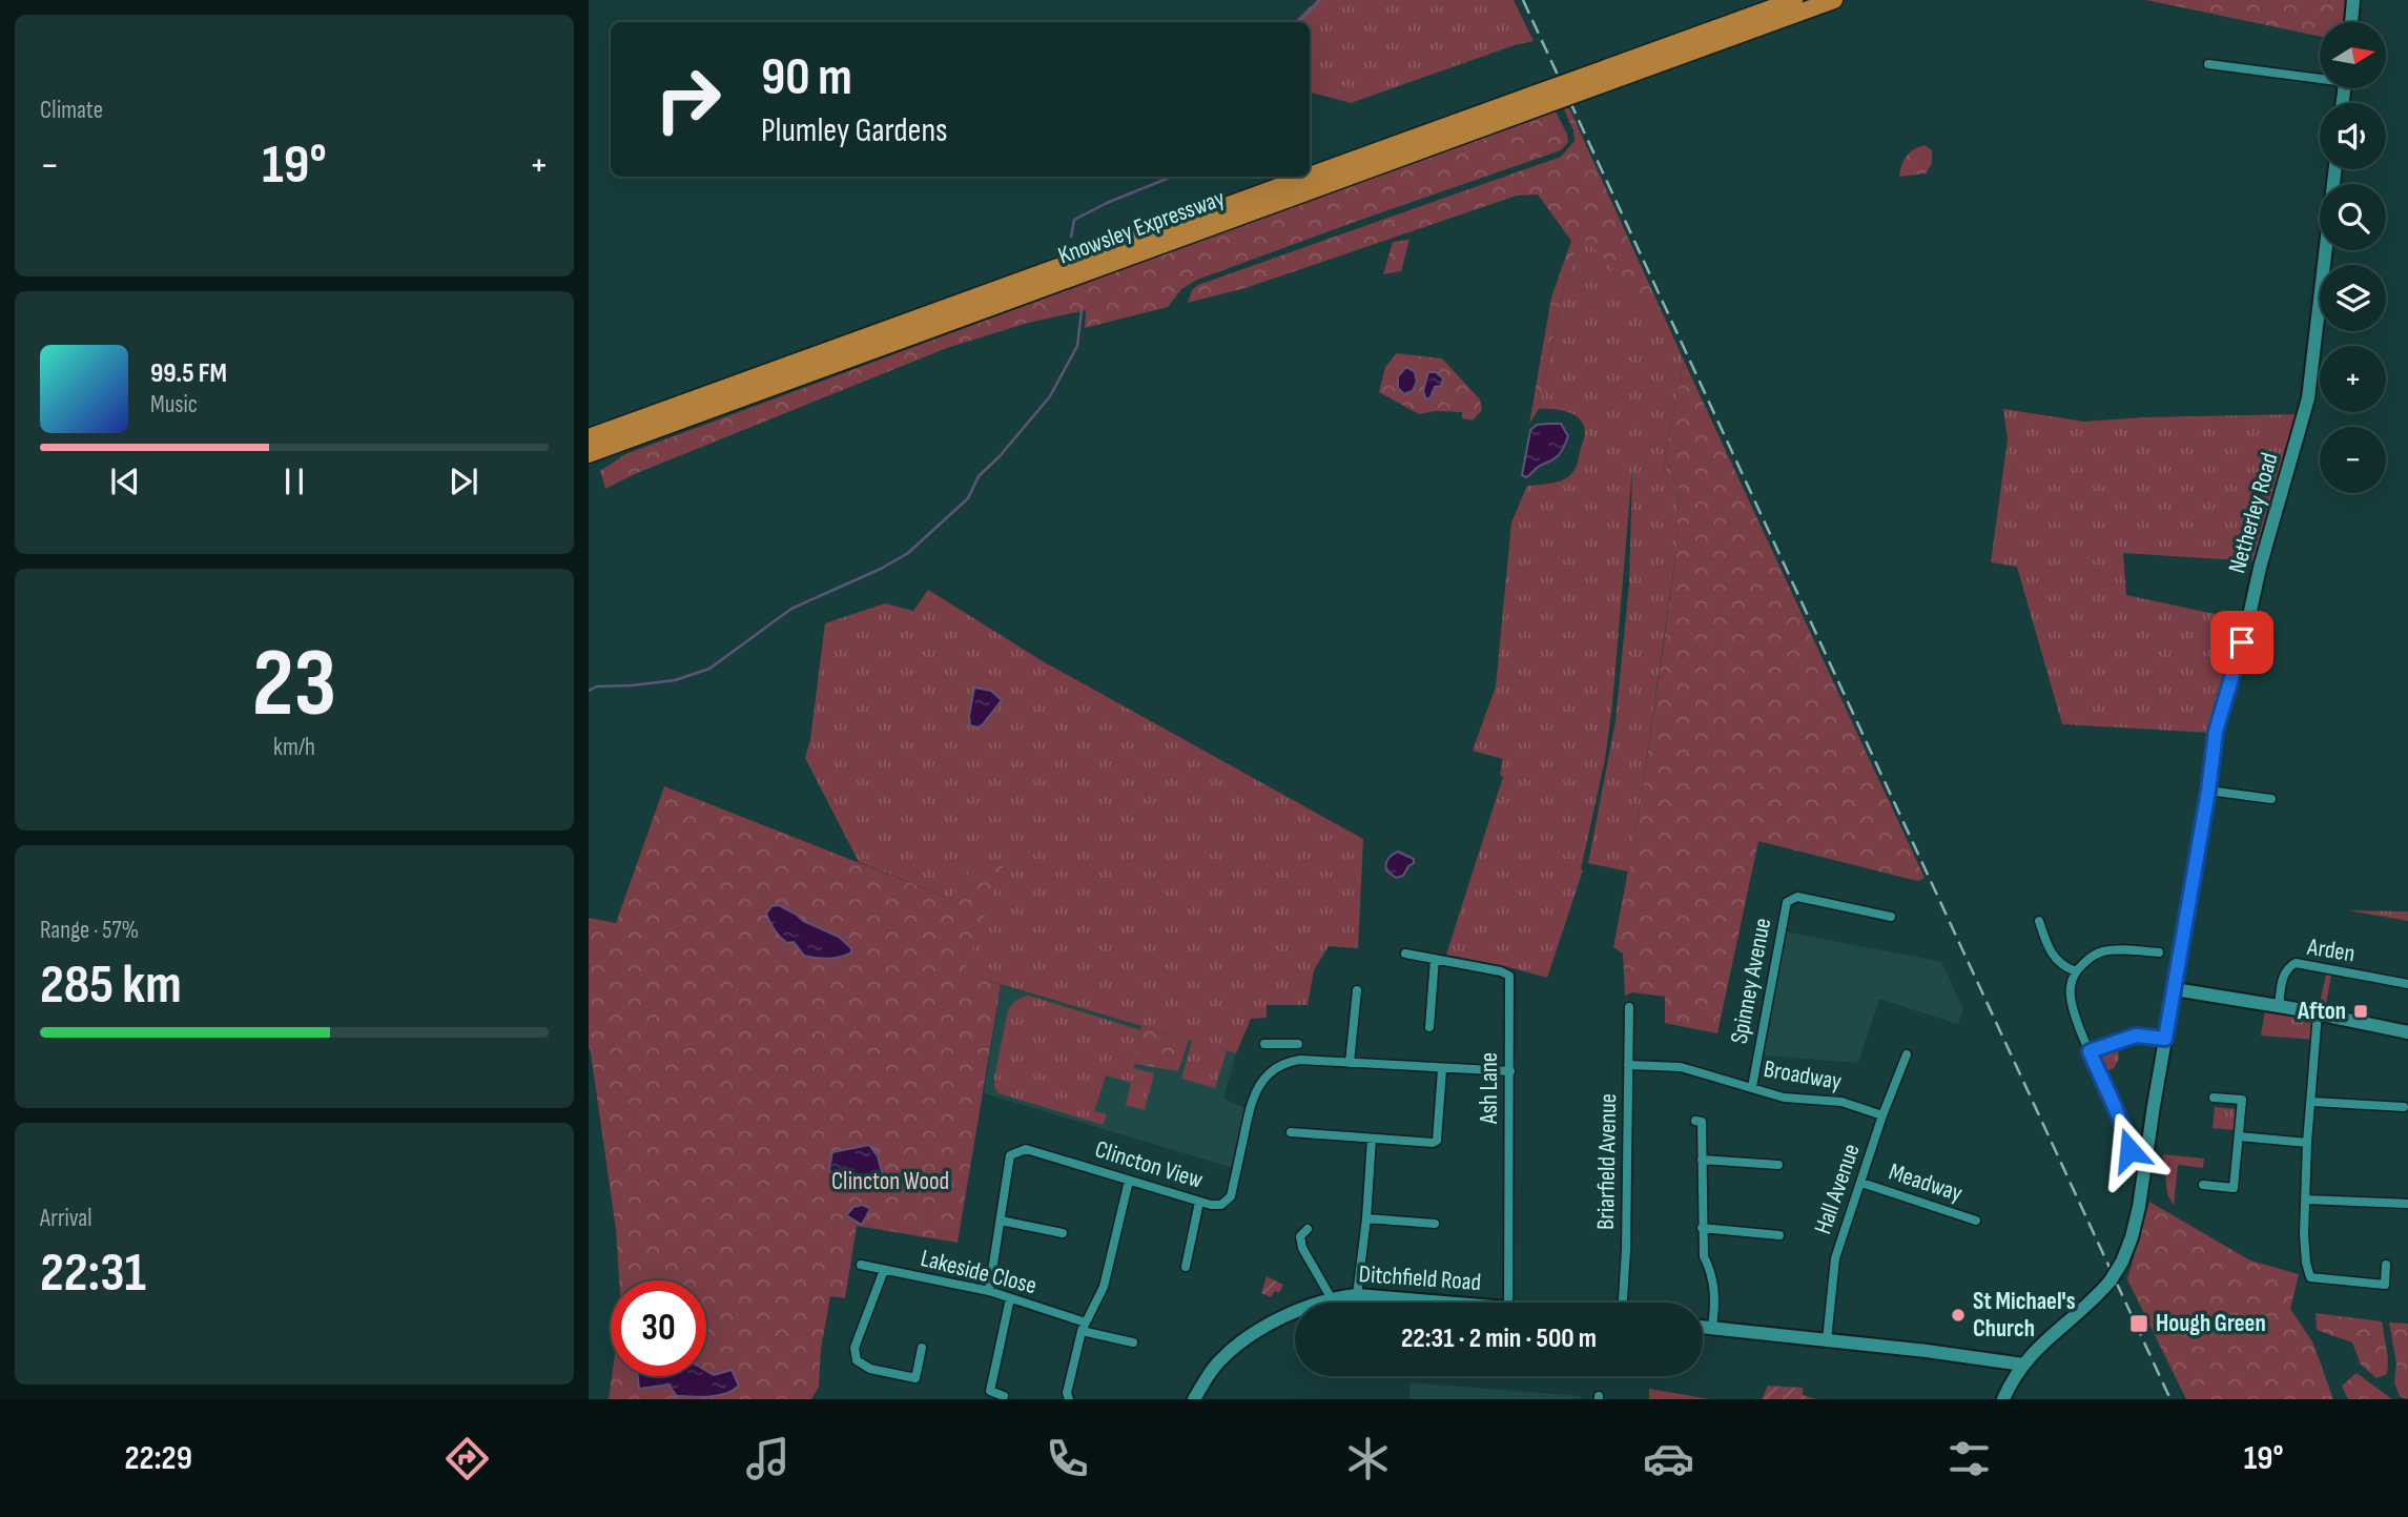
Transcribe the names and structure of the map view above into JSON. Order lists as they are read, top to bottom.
{
  "streets": {
    "highway": ["Knowsley Expressway"],
    "main road": ["Netherley Road", "Ditchfield Road"],
    "street": [
      "Arden",
      "Spinney Avenue",
      "Broadway",
      "Ash Lane",
      "Briarfield Avenue",
      "Clincton View",
      "Meadway",
      "Hall Avenue",
      "Lakeside Close"
    ]
  },
  "crossings": [
    ["Spinney Avenue", "Broadway"],
    ["Broadway", "Briarfield Avenue"],
    ["Broadway", "Hall Avenue"],
    ["Clincton View", "Lakeside Close"],
    ["Meadway", "Hall Avenue"]
  ],
  "parks": ["Clincton Wood"],
  "places": {
    "transit": ["Afton", "Hough Green"],
    "other": ["St Michael's Church"]
  },
  "north": "right",
  "page": {
    "tile": [
      "Climate",
      ["23", "km/h"],
      ["Range · 57%", "285 km"],
      ["Arrival", "22:31"]
    ],
    "map_buttons": ["+", "−"],
    "turn": ["90 m", "Plumley Gardens"],
    "heat": ["−", "19°", "+"],
    "song": ["99.5 FM", "Music"],
    "limit": "30",
    "trip": "22:31 · 2 min · 500 m",
    "tabs": ["22:29", "19°"]
  }
}
